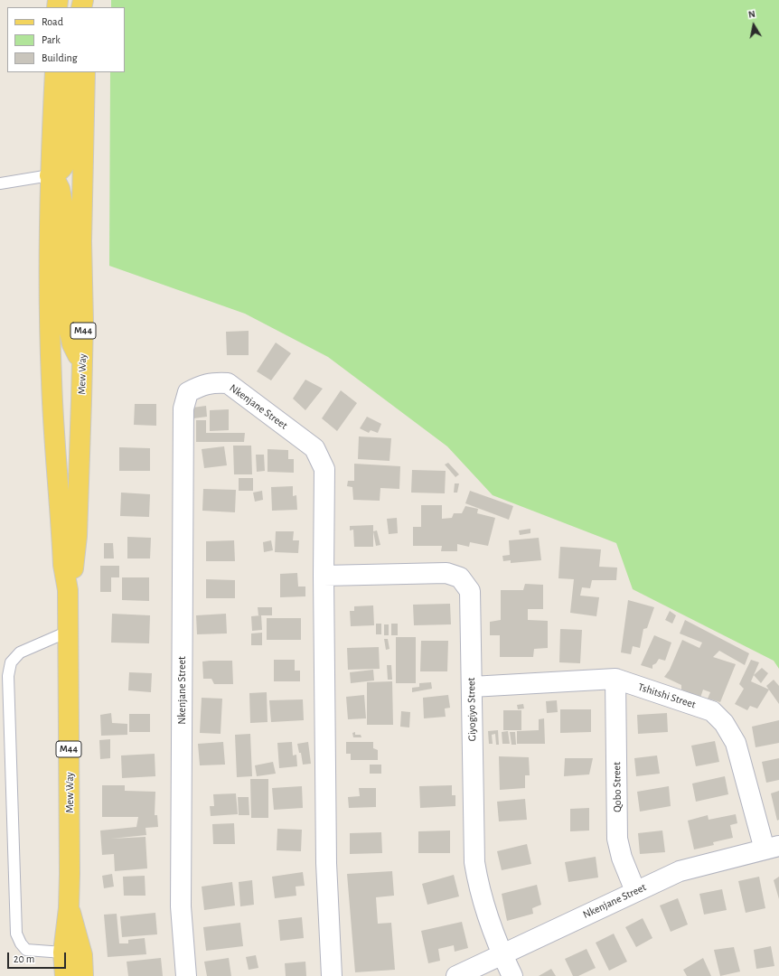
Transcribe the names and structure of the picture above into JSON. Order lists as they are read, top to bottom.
{
  "streets": {
    "main road": ["M44", "Mew Way"],
    "street": [
      "Nkenjane Street",
      "Tshitshi Street",
      "Giyogiyo Street",
      "Qobo Street"
    ]
  },
  "crossings": [
    ["Nkenjane Street", "Tshitshi Street"],
    ["Nkenjane Street", "Giyogiyo Street"],
    ["Nkenjane Street", "Qobo Street"],
    ["Tshitshi Street", "Giyogiyo Street"],
    ["Tshitshi Street", "Qobo Street"]
  ],
  "legend": ["Road", "Park", "Building"],
  "scale_bar": "20 m",
  "north": "top"
}
